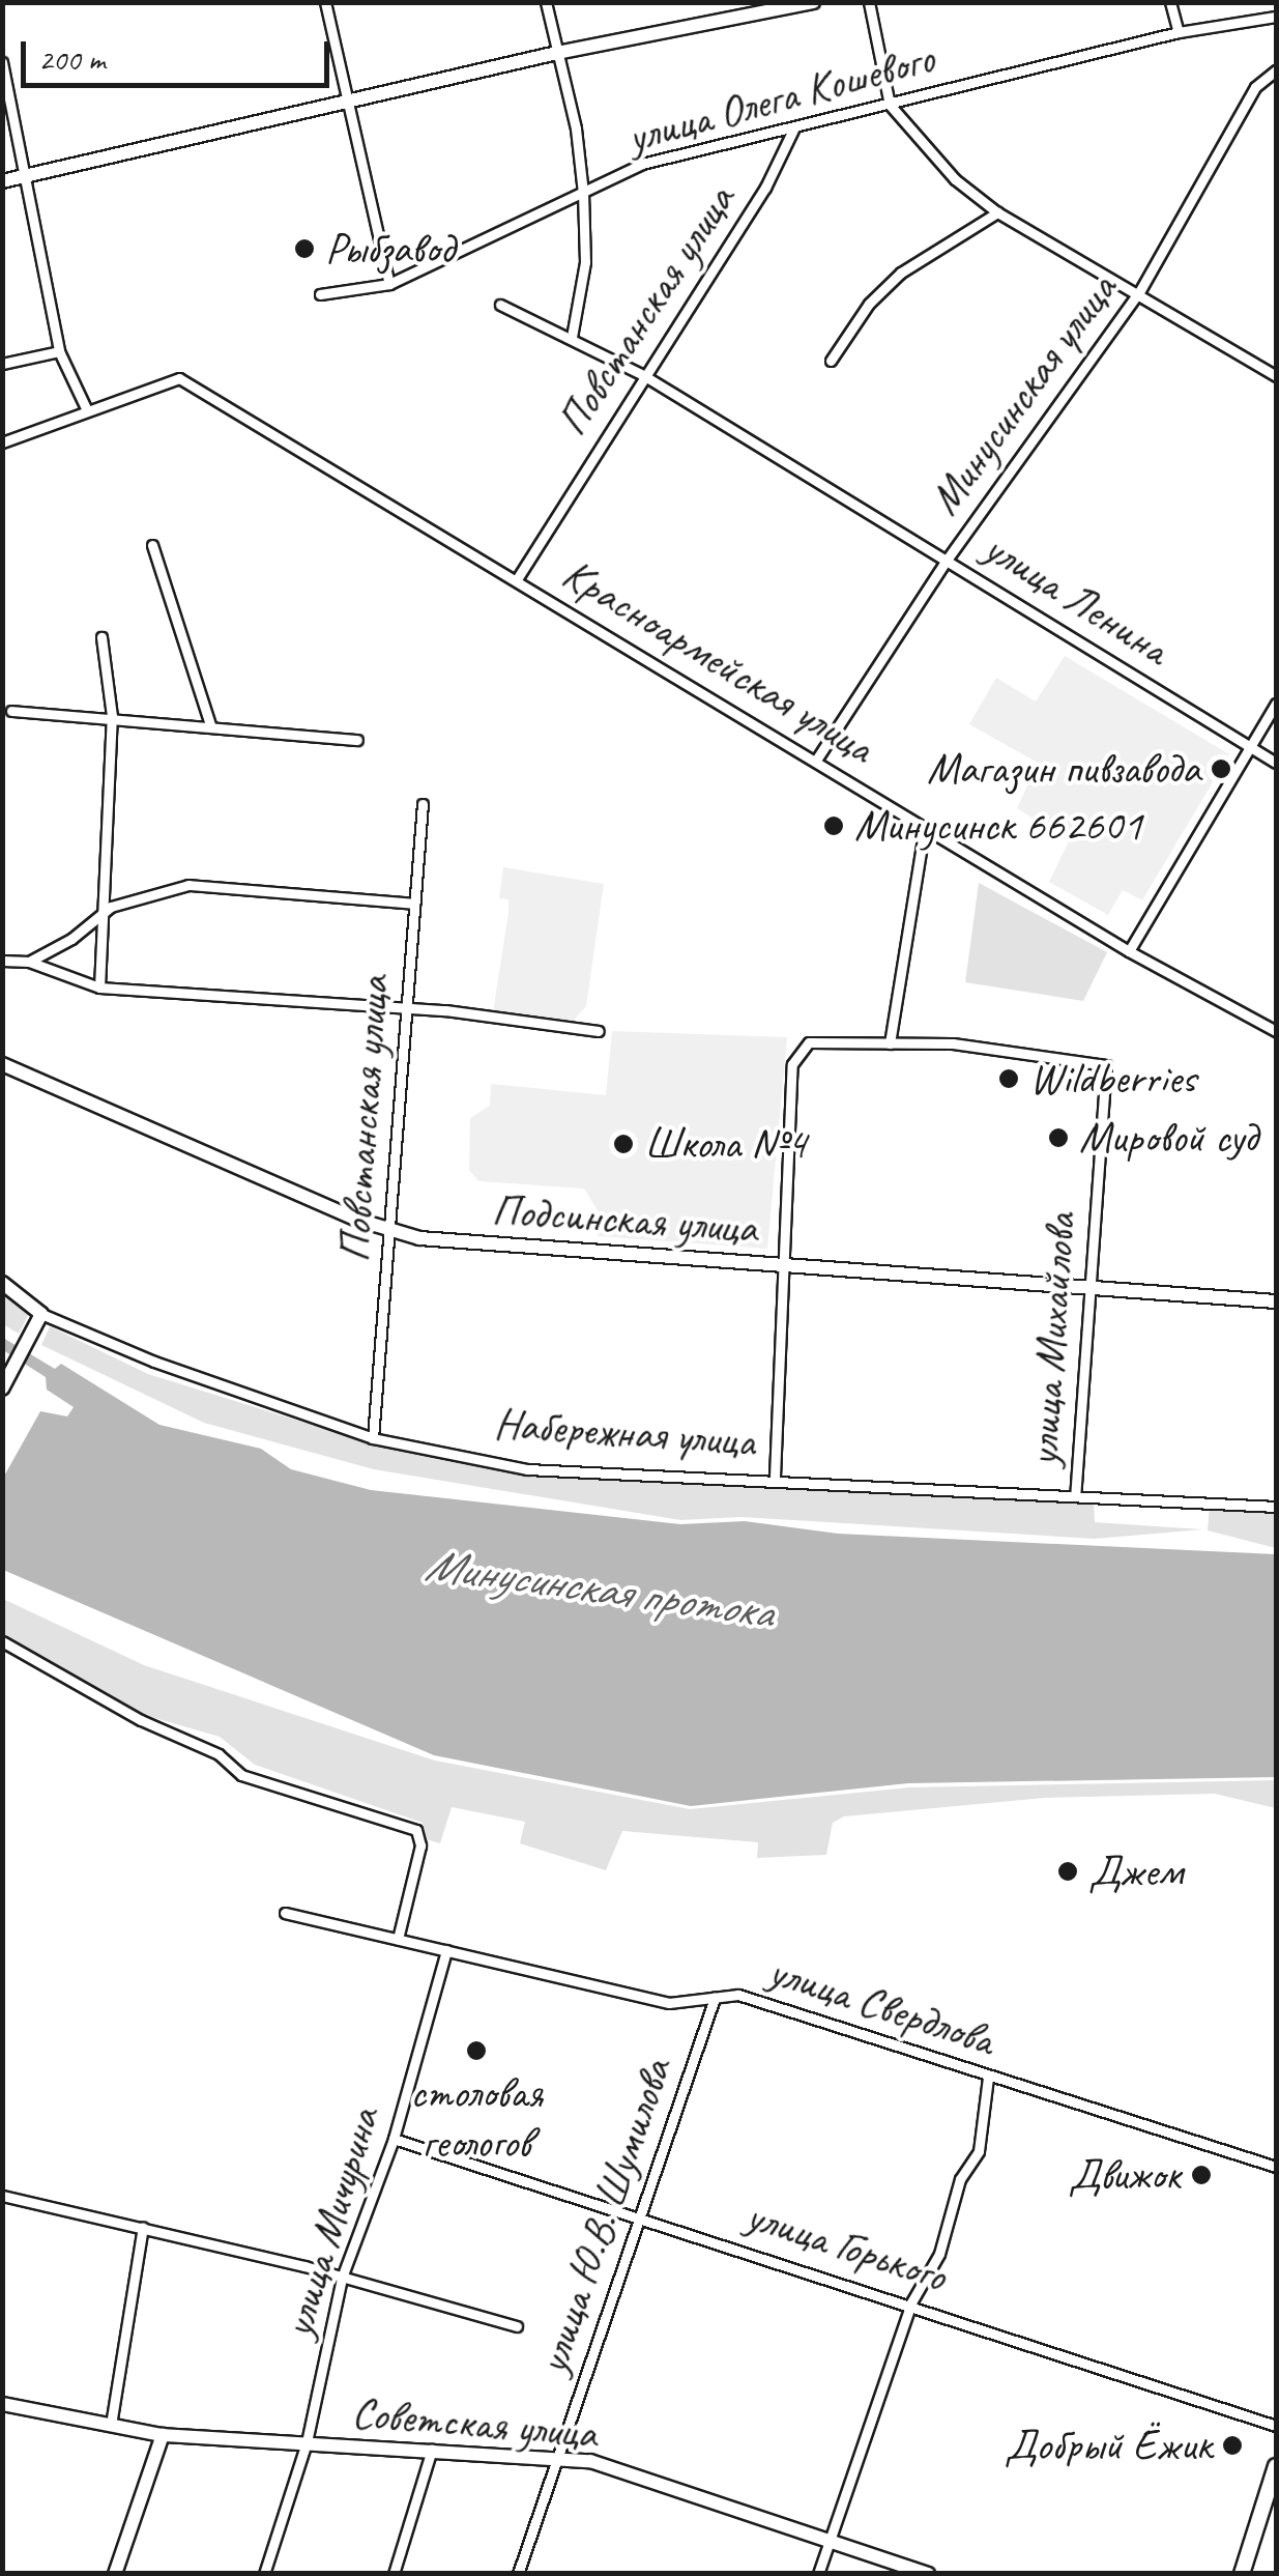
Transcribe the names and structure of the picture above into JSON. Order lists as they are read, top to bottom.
{
  "streets": {
    "street": [
      "улица Олега Кошевого",
      "Повстанская улица",
      "Минусинская улица",
      "улица Ленина",
      "Красноармейская улица",
      "Подсинская улица",
      "улица Михайлова",
      "Набережная улица",
      "улица Свердлова",
      "улица Ю.В. Шумилова",
      "улица Мичурина",
      "улица Горького",
      "Советская улица"
    ]
  },
  "crossings": [
    ["улица Олега Кошевого", "Повстанская улица"],
    ["Повстанская улица", "улица Ленина"],
    ["Повстанская улица", "Красноармейская улица"],
    ["Повстанская улица", "Подсинская улица"],
    ["Повстанская улица", "Набережная улица"],
    ["Минусинская улица", "улица Ленина"],
    ["Минусинская улица", "Красноармейская улица"],
    ["Подсинская улица", "улица Михайлова"],
    ["улица Михайлова", "Набережная улица"],
    ["улица Свердлова", "улица Ю.В. Шумилова"],
    ["улица Свердлова", "улица Мичурина"],
    ["улица Ю.В. Шумилова", "улица Горького"],
    ["улица Ю.В. Шумилова", "Советская улица"],
    ["улица Мичурина", "улица Горького"],
    ["улица Мичурина", "Советская улица"]
  ],
  "water": ["Минусинская протока"],
  "places": [
    "Рыбзавод",
    "Магазин пивзавода",
    "Минусинск 662601",
    "Wildberries",
    "Мировой суд",
    "Школа №4",
    "Джем",
    "столовая геологов",
    "Движок",
    "Добрый Ёжик"
  ],
  "scale_bar": "200 m"
}
